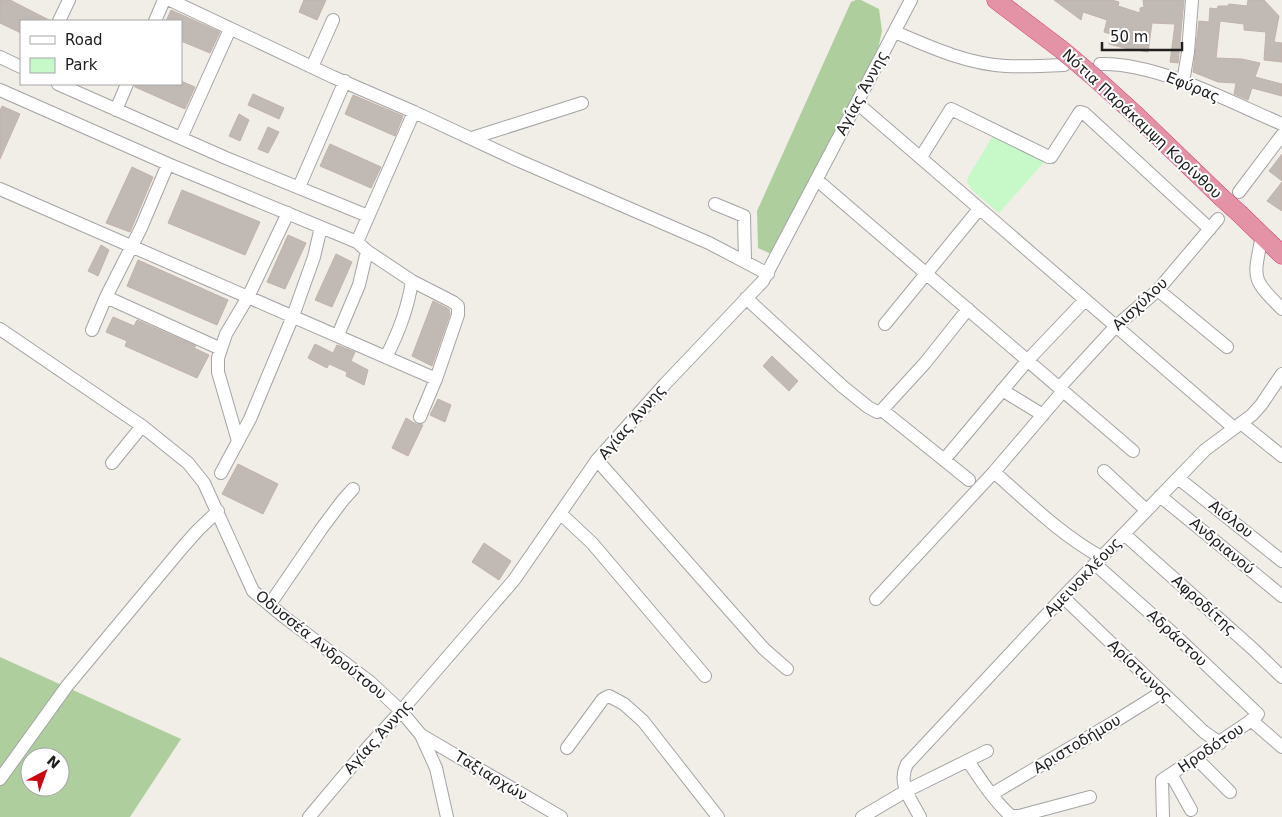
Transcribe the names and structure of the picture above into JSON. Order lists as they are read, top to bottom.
{
  "streets": {
    "highway": ["Νότια Παράκαμψη Κορίνθου"],
    "street": [
      "Εφύρας",
      "Αγίας Άννης",
      "Αισχύλου",
      "Αιόλου",
      "Ανδριανού",
      "Αμεινοκλέους",
      "Αφροδίτης",
      "Αδράστου",
      "Οδυσσέα Ανδρούτσου",
      "Αρίστωνος",
      "Αριστοδήμου",
      "Ηροδότου",
      "Ταξιαρχών"
    ]
  },
  "crossings": [
    ["Εφύρας", "Νότια Παράκαμψη Κορίνθου"],
    ["Αγίας Άννης", "Οδυσσέα Ανδρούτσου"],
    ["Αισχύλου", "Αδράστου"],
    ["Αιόλου", "Αμεινοκλέους"],
    ["Ανδριανού", "Αμεινοκλέους"],
    ["Αμεινοκλέους", "Αφροδίτης"],
    ["Αμεινοκλέους", "Αδράστου"],
    ["Αμεινοκλέους", "Αρίστωνος"],
    ["Αδράστου", "Ηροδότου"],
    ["Οδυσσέα Ανδρούτσου", "Ταξιαρχών"],
    ["Αρίστωνος", "Αριστοδήμου"],
    ["Αρίστωνος", "Ηροδότου"]
  ],
  "legend": ["Road", "Park"],
  "scale_bar": "50 m",
  "north": "top right"
}
